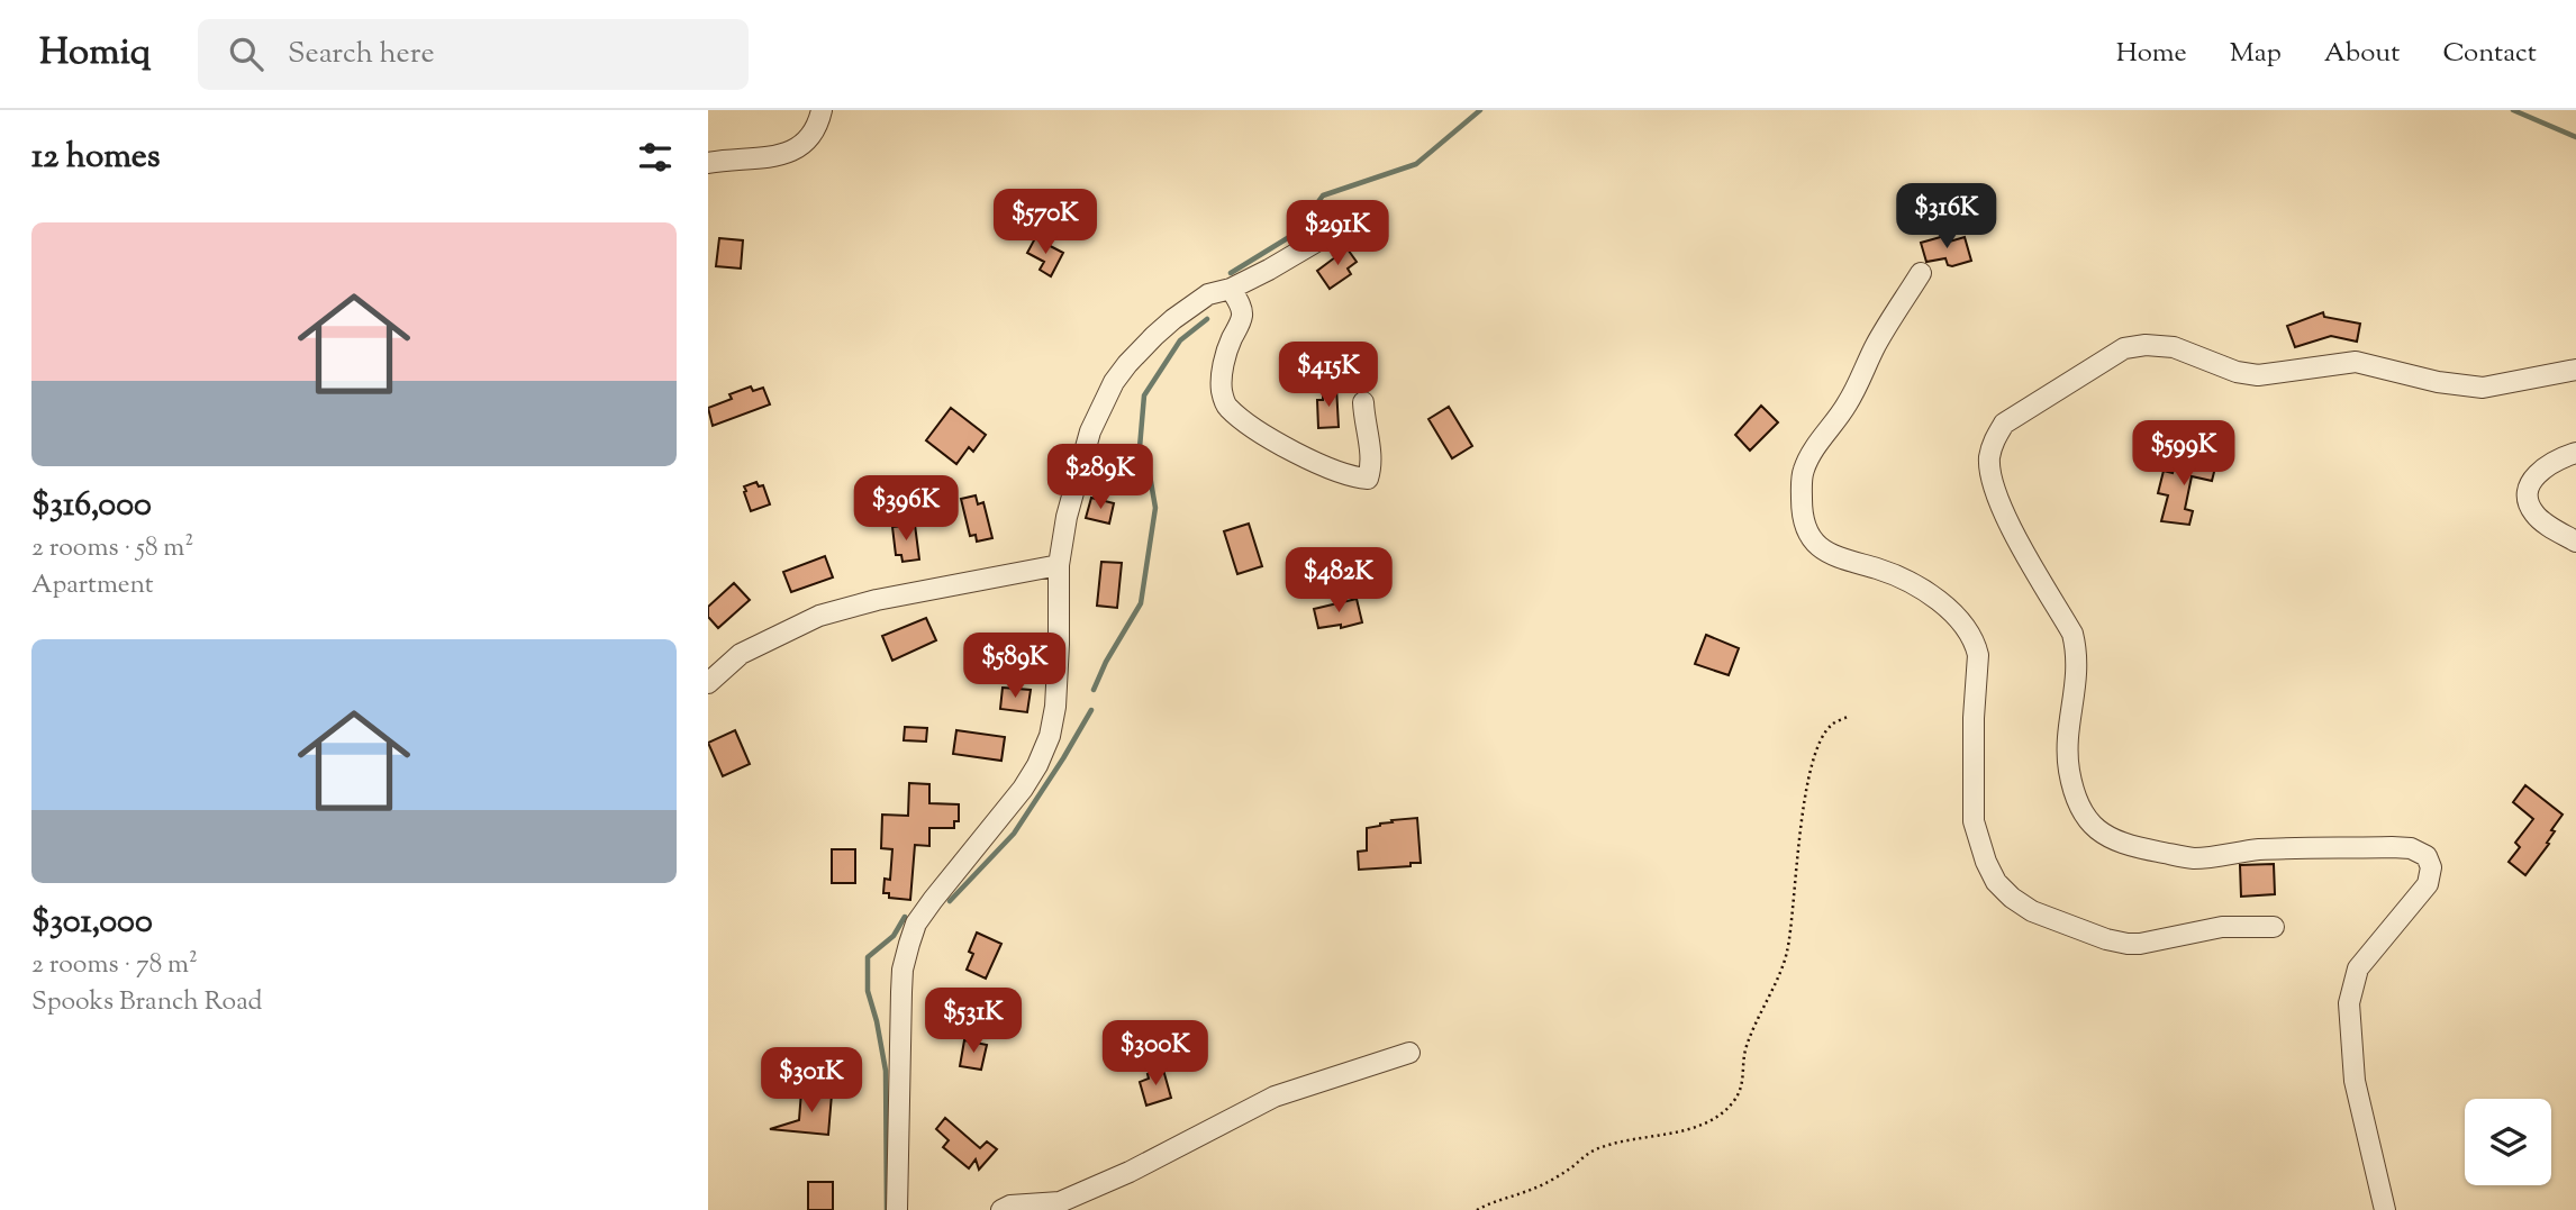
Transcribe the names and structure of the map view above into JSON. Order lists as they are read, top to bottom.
{
  "page": {
    "header": "Homiq",
    "search": "Search here",
    "nav": [
      "Home",
      "Map",
      "About",
      "Contact"
    ],
    "heading": "12 homes",
    "price": [
      "$316K",
      "$570K",
      "$291K",
      "$415K",
      "$599K",
      "$289K",
      "$396K",
      "$482K",
      "$589K",
      "$531K",
      "$300K",
      "$301K"
    ],
    "list": [
      {
        "name": "$316,000",
        "note": "2 rooms · 58 m² · Apartment"
      },
      {
        "name": "$301,000",
        "note": "2 rooms · 78 m² · Spooks Branch Road"
      }
    ]
  }
}
